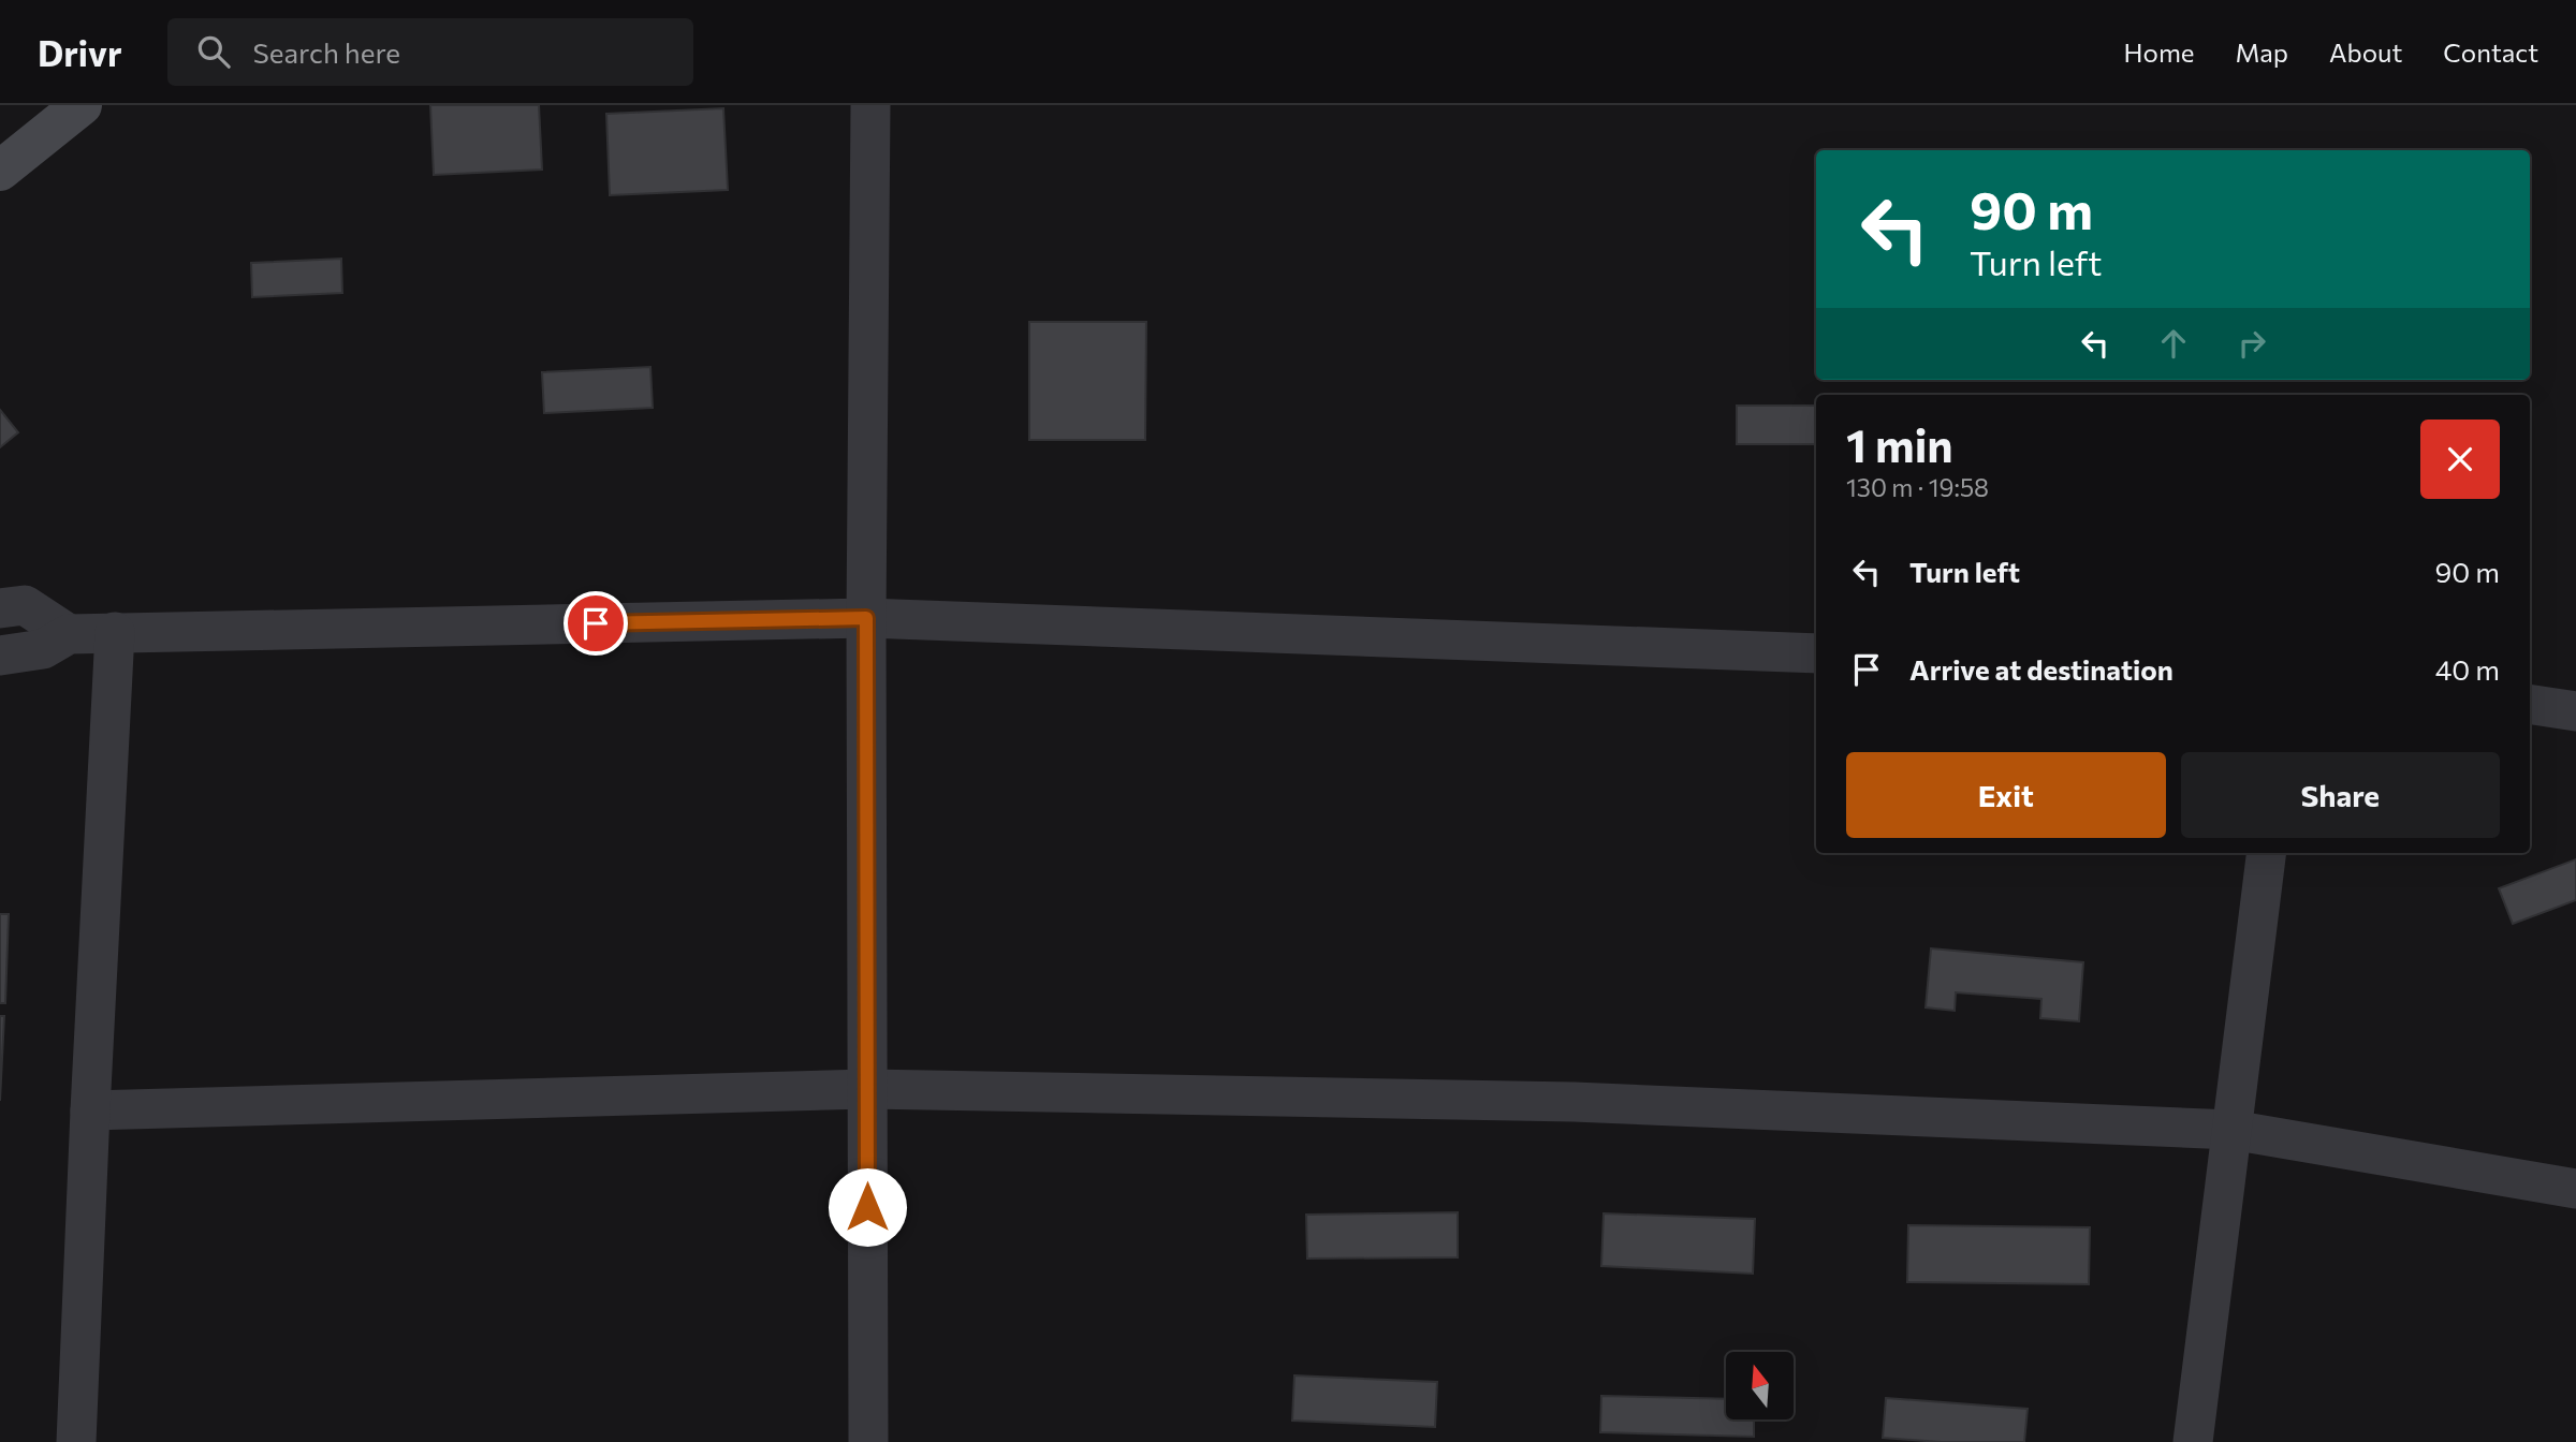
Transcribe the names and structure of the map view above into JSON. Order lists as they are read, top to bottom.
{
  "north": "top",
  "page": {
    "header": "Drivr",
    "search": "Search here",
    "nav": [
      "Home",
      "Map",
      "About",
      "Contact"
    ],
    "turn": ["90 m", "Turn left"],
    "heading": ["1 min", "130 m · 19:58"],
    "list": [
      {
        "name": "Turn left",
        "value": "90 m"
      },
      {
        "name": "Arrive at destination",
        "value": "40 m"
      }
    ],
    "buttons": ["Exit", "Share"]
  }
}
